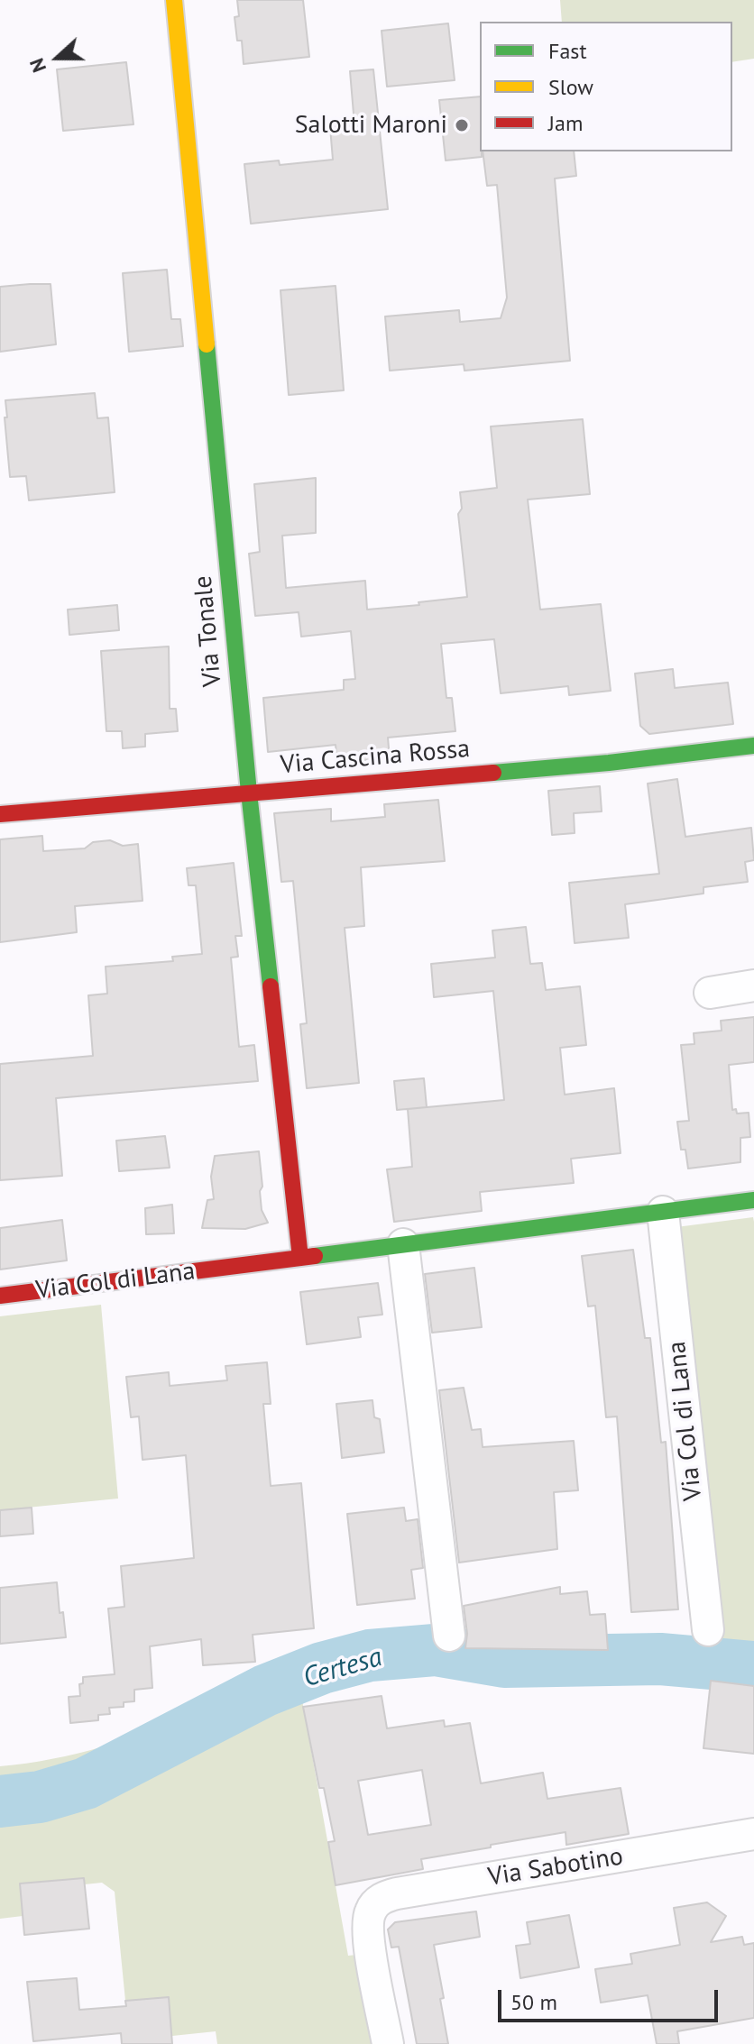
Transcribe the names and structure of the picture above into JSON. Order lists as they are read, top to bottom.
{
  "streets": {
    "street": [
      "Via Tonale",
      "Via Cascina Rossa",
      "Via Col di Lana",
      "Via Sabotino"
    ]
  },
  "crossings": [
    ["Via Tonale", "Via Cascina Rossa"],
    ["Via Tonale", "Via Col di Lana"]
  ],
  "water": ["Certesa"],
  "places": ["Salotti Maroni"],
  "legend": ["Fast", "Slow", "Jam"],
  "scale_bar": "50 m",
  "north": "left"
}
